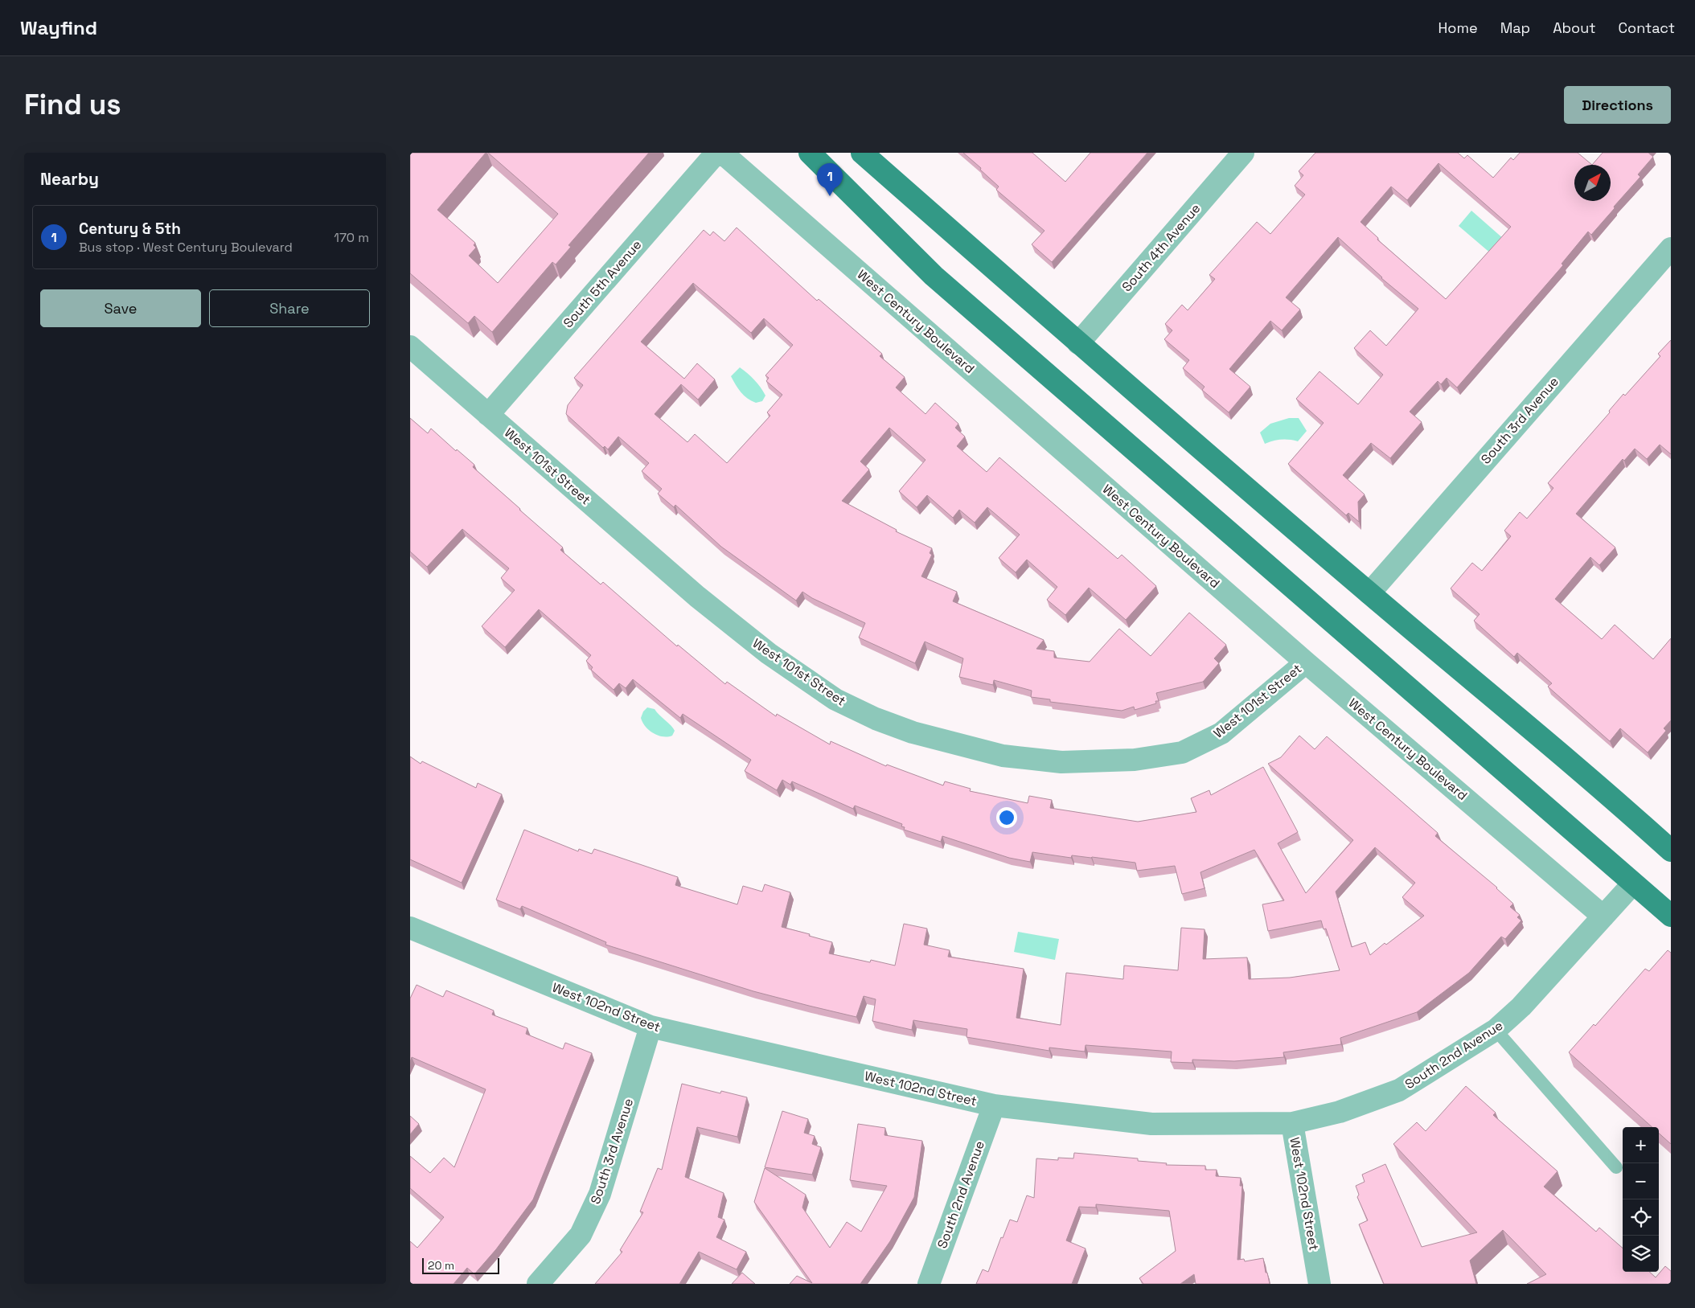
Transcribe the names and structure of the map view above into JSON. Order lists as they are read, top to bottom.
{
  "streets": {
    "street": [
      "South 4th Avenue",
      "South 5th Avenue",
      "West Century Boulevard",
      "South 3rd Avenue",
      "West 101st Street",
      "West 102nd Street",
      "South 2nd Avenue"
    ]
  },
  "crossings": [
    ["South 5th Avenue", "West 101st Street"],
    ["West Century Boulevard", "West 101st Street"],
    ["West Century Boulevard", "South 2nd Avenue"],
    ["South 3rd Avenue", "West 102nd Street"],
    ["West 102nd Street", "South 2nd Avenue"]
  ],
  "scale_bar": "20 m",
  "north": "top right",
  "page": {
    "header": "Wayfind",
    "nav": [
      "Home",
      "Map",
      "About",
      "Contact"
    ],
    "buttons": [
      "Directions",
      ["Save", "Share"]
    ],
    "title": "Find us",
    "heading": "Nearby",
    "pins": "1",
    "list": [
      {
        "mark": "1",
        "name": "Century & 5th",
        "note": "Bus stop · West Century Boulevard",
        "value": "170 m"
      }
    ],
    "map_buttons": ["+", "−"],
    "scale": "20 m"
  }
}
